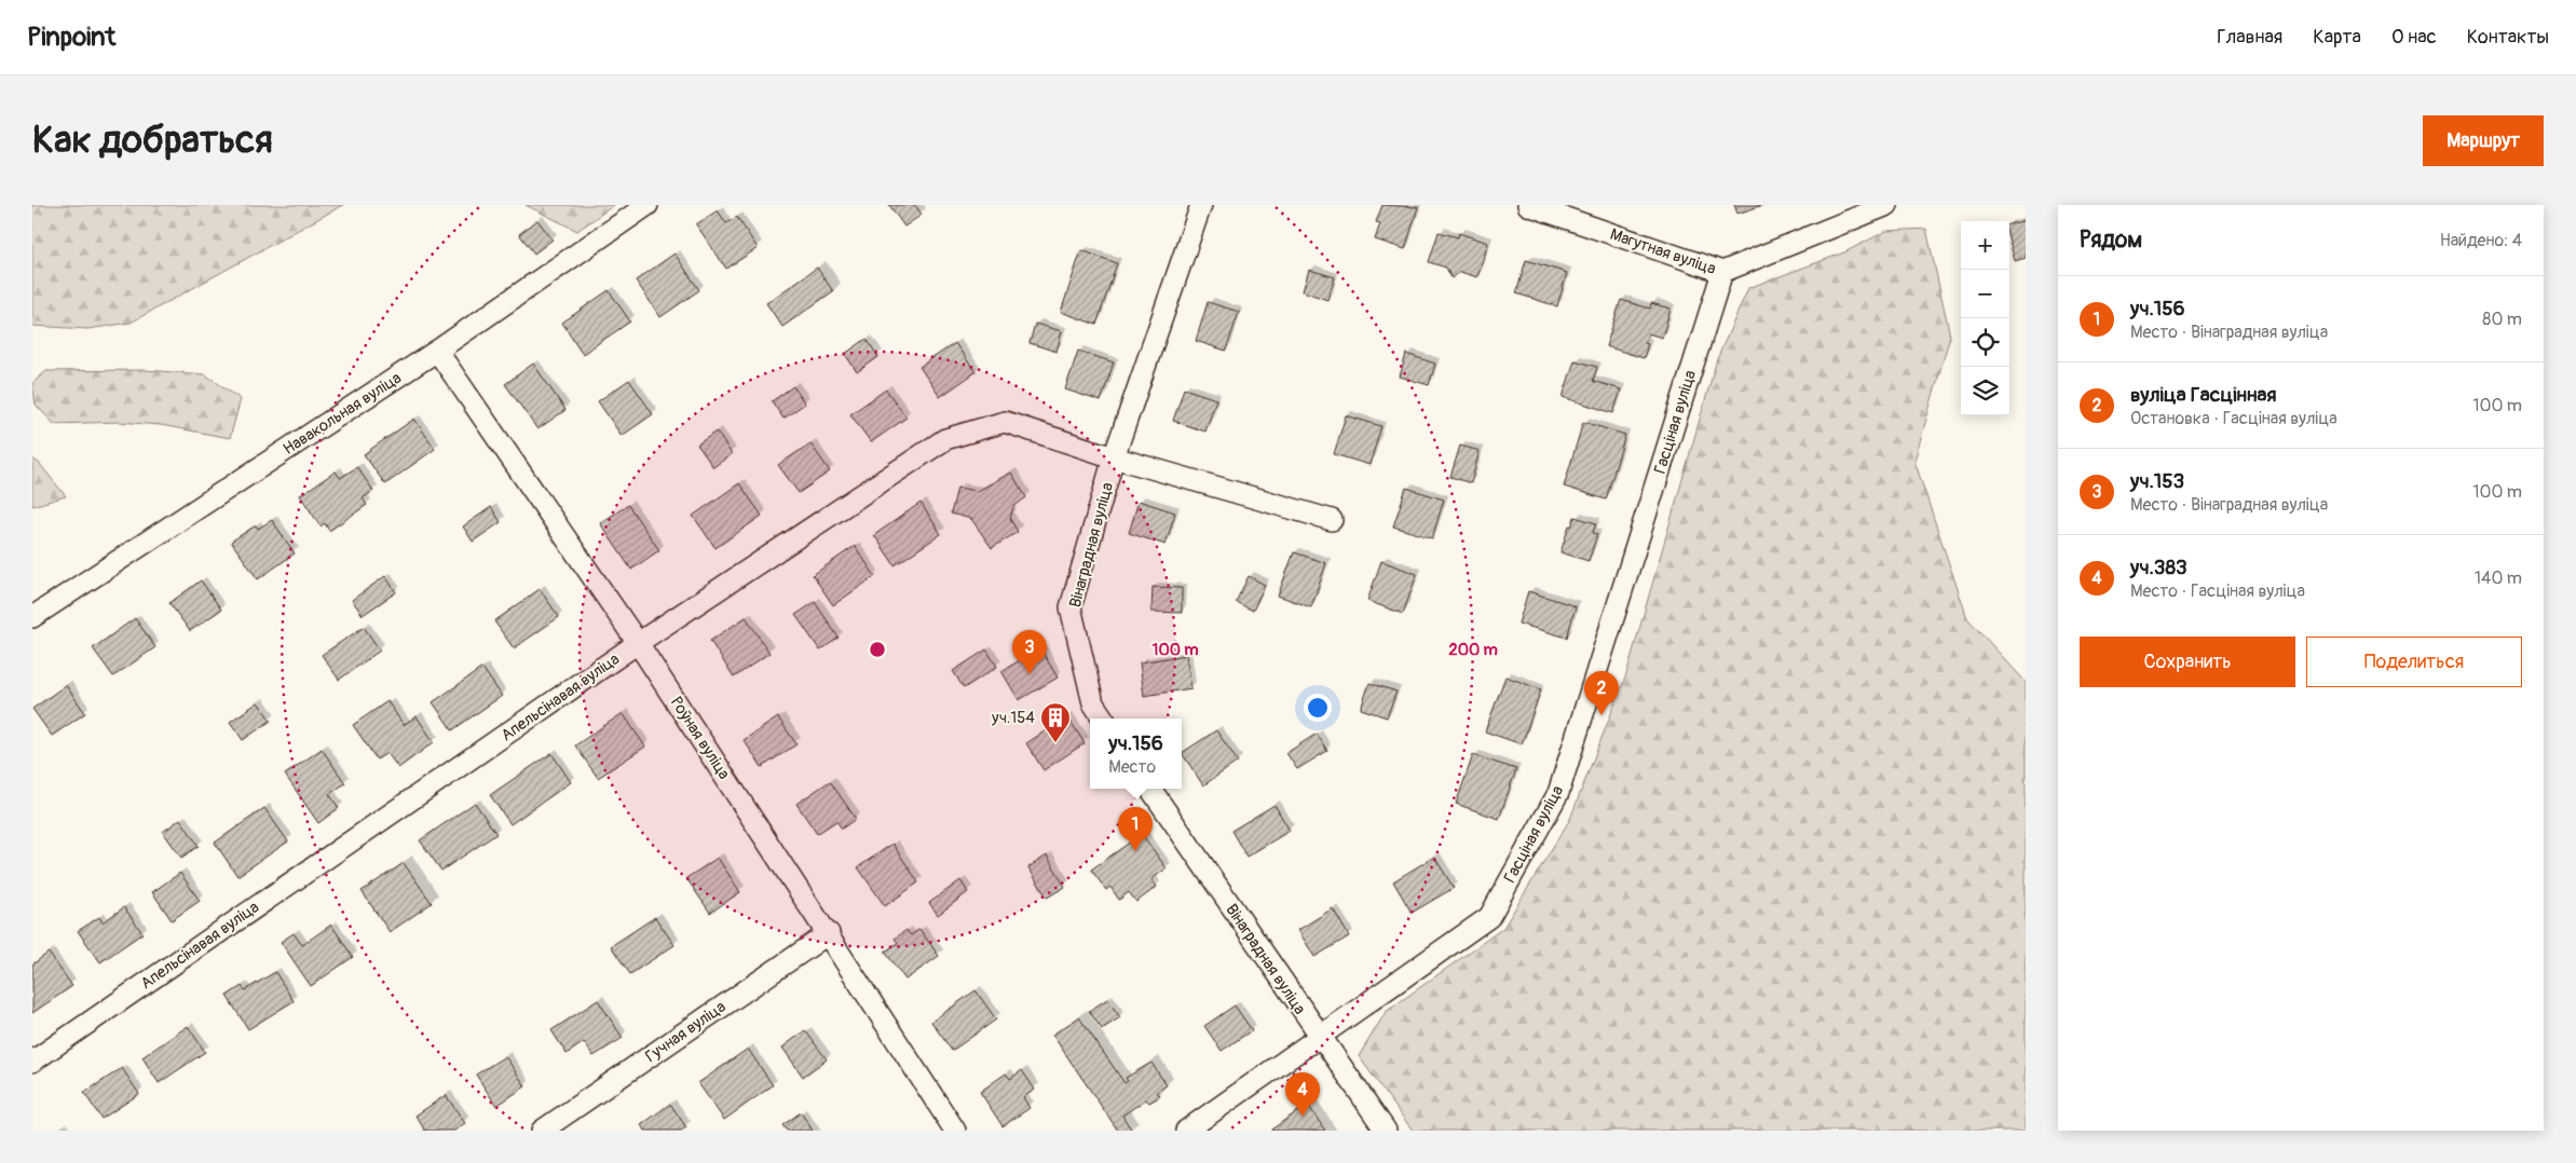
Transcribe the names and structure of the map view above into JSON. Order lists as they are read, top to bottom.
{
  "streets": {
    "street": [
      "Магутная вуліца",
      "Навакольная вуліца",
      "Гасціная вуліца",
      "Вінаградная вуліца",
      "Апельсінавая вуліца",
      "Роўная вуліца",
      "Гучная вуліца"
    ]
  },
  "crossings": [
    ["Магутная вуліца", "Гасціная вуліца"],
    ["Навакольная вуліца", "Роўная вуліца"],
    ["Гасціная вуліца", "Вінаградная вуліца"],
    ["Вінаградная вуліца", "Апельсінавая вуліца"],
    ["Апельсінавая вуліца", "Роўная вуліца"],
    ["Роўная вуліца", "Гучная вуліца"]
  ],
  "places": {
    "building": ["уч.154"]
  },
  "page": {
    "header": "Pinpoint",
    "nav": [
      "Главная",
      "Карта",
      "О нас",
      "Контакты"
    ],
    "buttons": [
      "Маршрут",
      ["Сохранить", "Поделиться"]
    ],
    "title": "Как добраться",
    "heading": ["Рядом", "Найдено: 4"],
    "map_buttons": ["+", "−"],
    "list": [
      {
        "mark": "1",
        "name": "уч.156",
        "note": "Место · Вінаградная вуліца",
        "value": "80 m"
      },
      {
        "mark": "2",
        "name": "вуліца Гасцінная",
        "note": "Остановка · Гасціная вуліца",
        "value": "100 m"
      },
      {
        "mark": "3",
        "name": "уч.153",
        "note": "Место · Вінаградная вуліца",
        "value": "100 m"
      },
      {
        "mark": "4",
        "name": "уч.383",
        "note": "Место · Гасціная вуліца",
        "value": "140 m"
      }
    ],
    "pins": [
      "3",
      "2",
      "1",
      "4"
    ],
    "popup": ["уч.156", "Место"]
  },
  "rings": ["100 m", "200 m"]
}
